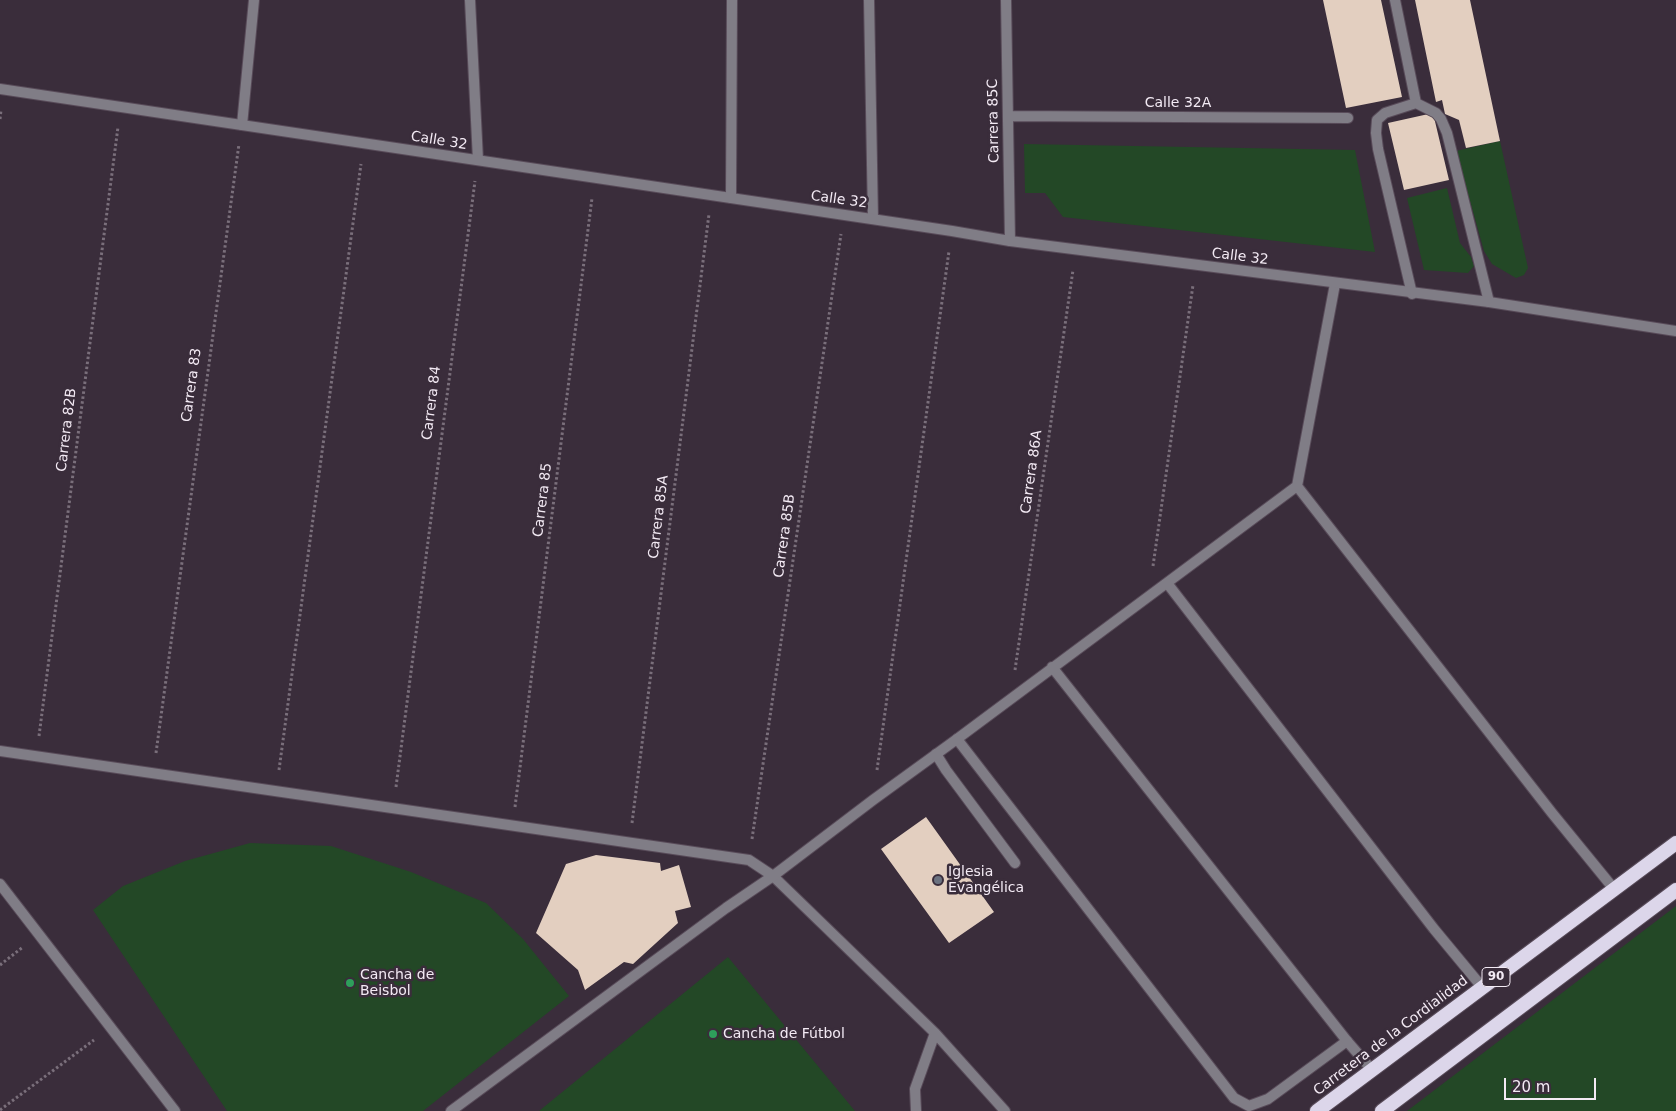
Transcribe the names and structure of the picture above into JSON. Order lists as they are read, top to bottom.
{
  "streets": {
    "highway": ["90", "Carretera de la Cordialidad"],
    "street": ["Calle 32A", "Carrera 85C", "Calle 32"],
    "path": [
      "Carrera 83",
      "Carrera 84",
      "Carrera 82B",
      "Carrera 86A",
      "Carrera 85",
      "Carrera 85A",
      "Carrera 85B"
    ]
  },
  "crossings": [
    ["Calle 32A", "Carrera 85C"],
    ["Carrera 85C", "Calle 32"],
    ["Calle 32", "Carrera 83"],
    ["Calle 32", "Carrera 84"],
    ["Calle 32", "Carrera 82B"],
    ["Calle 32", "Carrera 86A"],
    ["Calle 32", "Carrera 85"],
    ["Calle 32", "Carrera 85A"],
    ["Calle 32", "Carrera 85B"]
  ],
  "places": ["Iglesia Evangélica", "Cancha de Beisbol", "Cancha de Fútbol"],
  "scale_bar": "20 m"
}
